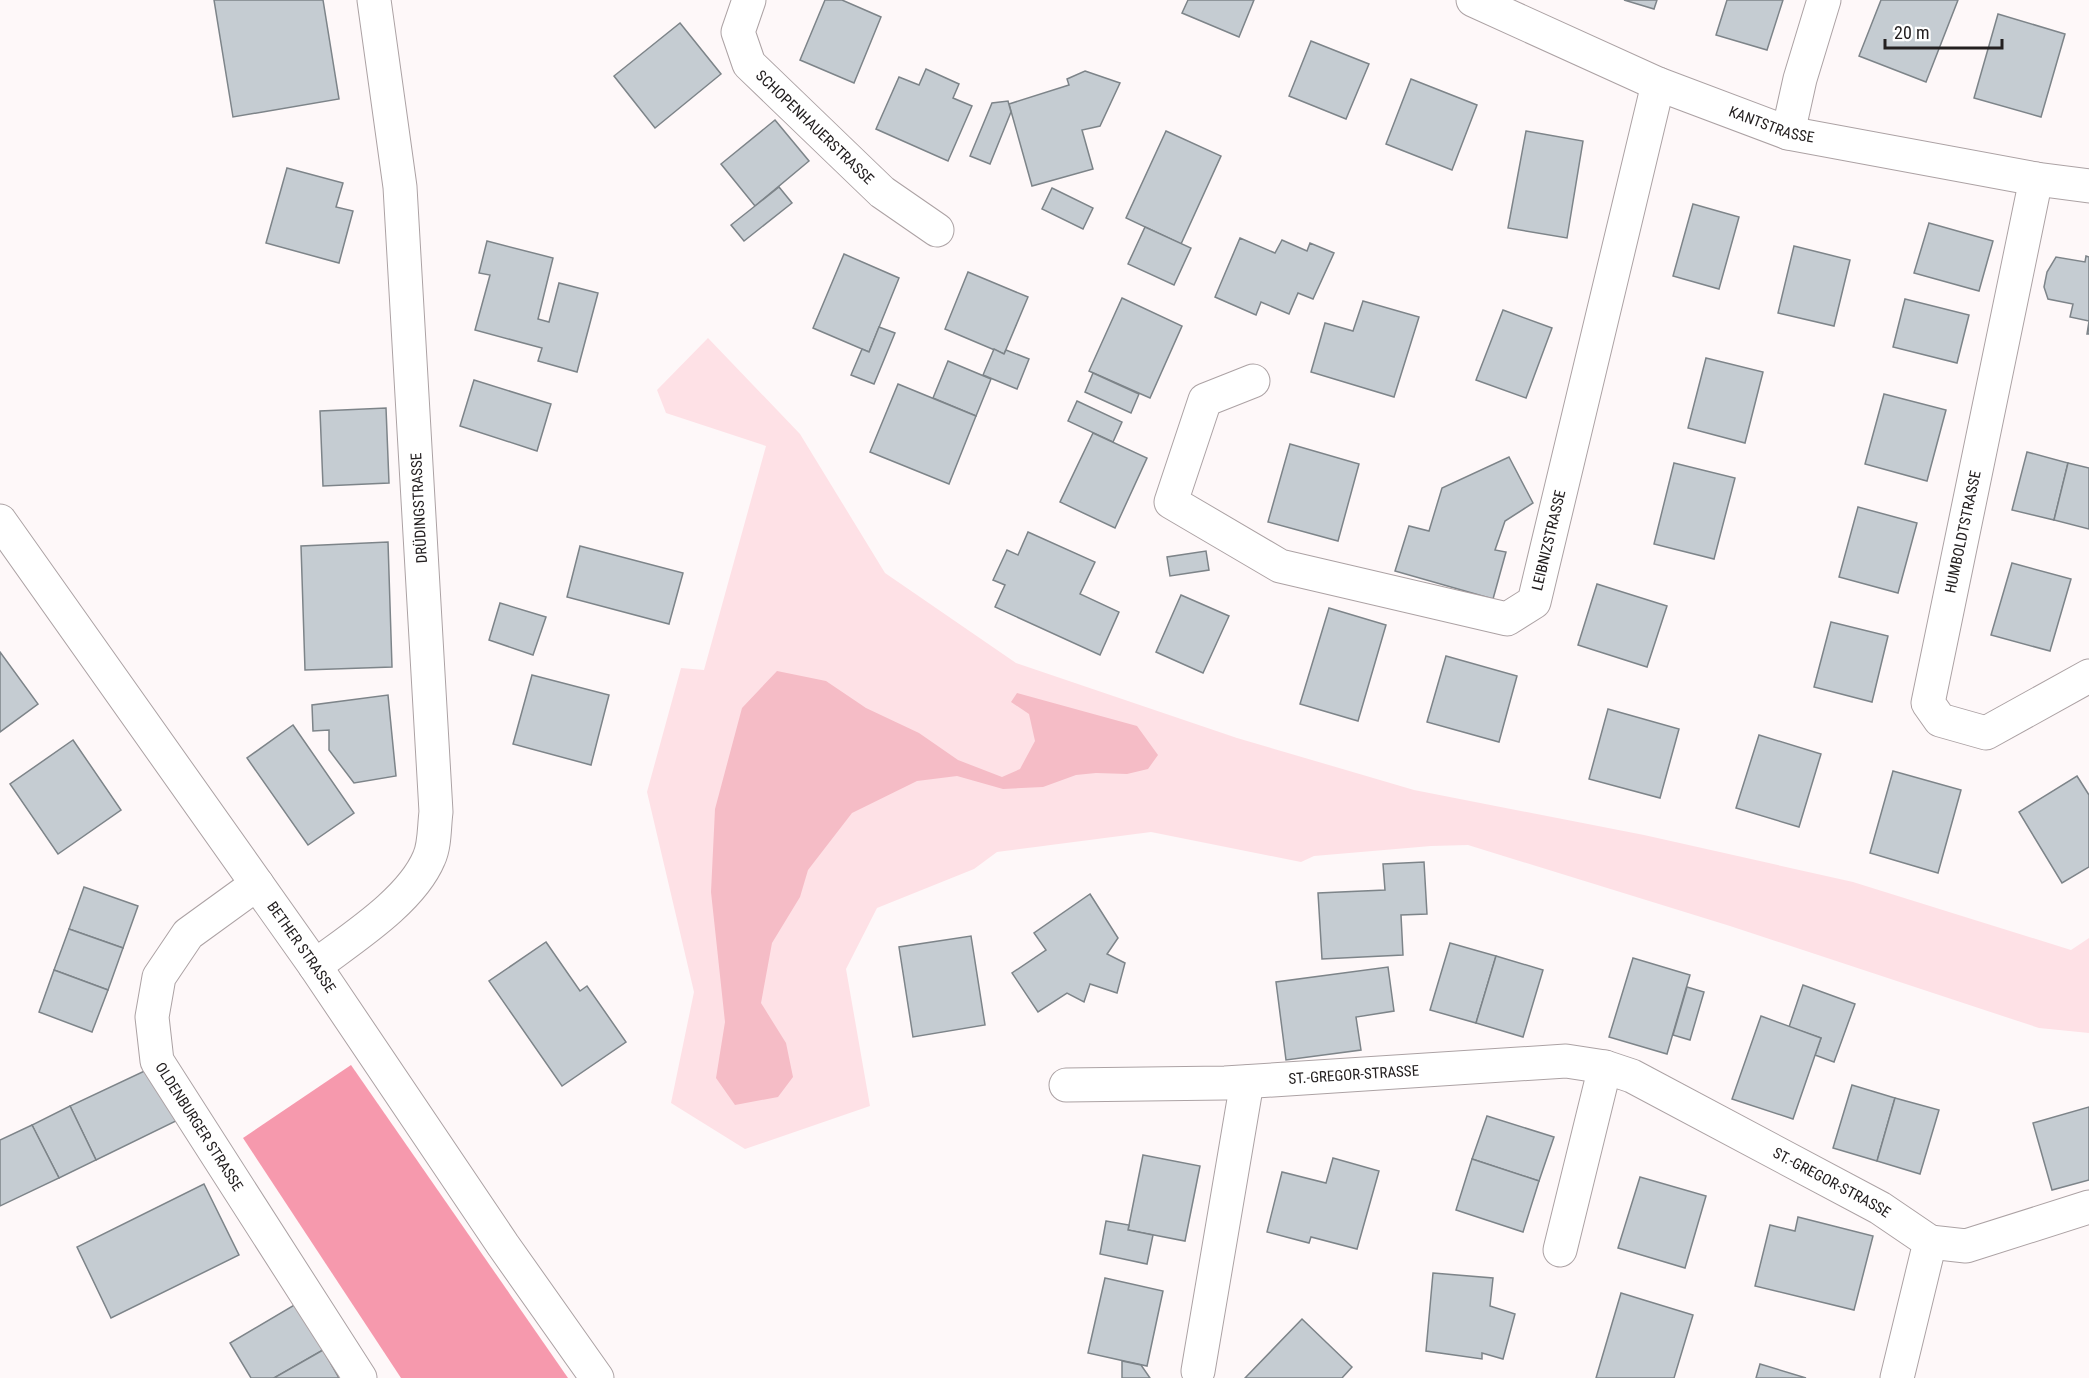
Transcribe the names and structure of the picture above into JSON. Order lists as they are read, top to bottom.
{
  "streets": {
    "street": [
      "KANTSTRASSE",
      "SCHOPENHAUERSTRASSE",
      "DRÜDINGSTRASSE",
      "HUMBOLDTSTRASSE",
      "LEIBNIZSTRASSE",
      "BETHER STRASSE",
      "ST.-GREGOR-STRASSE",
      "OLDENBURGER STRASSE"
    ]
  },
  "crossings": [
    ["KANTSTRASSE", "HUMBOLDTSTRASSE"],
    ["KANTSTRASSE", "LEIBNIZSTRASSE"],
    ["DRÜDINGSTRASSE", "BETHER STRASSE"],
    ["BETHER STRASSE", "OLDENBURGER STRASSE"]
  ],
  "scale_bar": "20 m"
}
